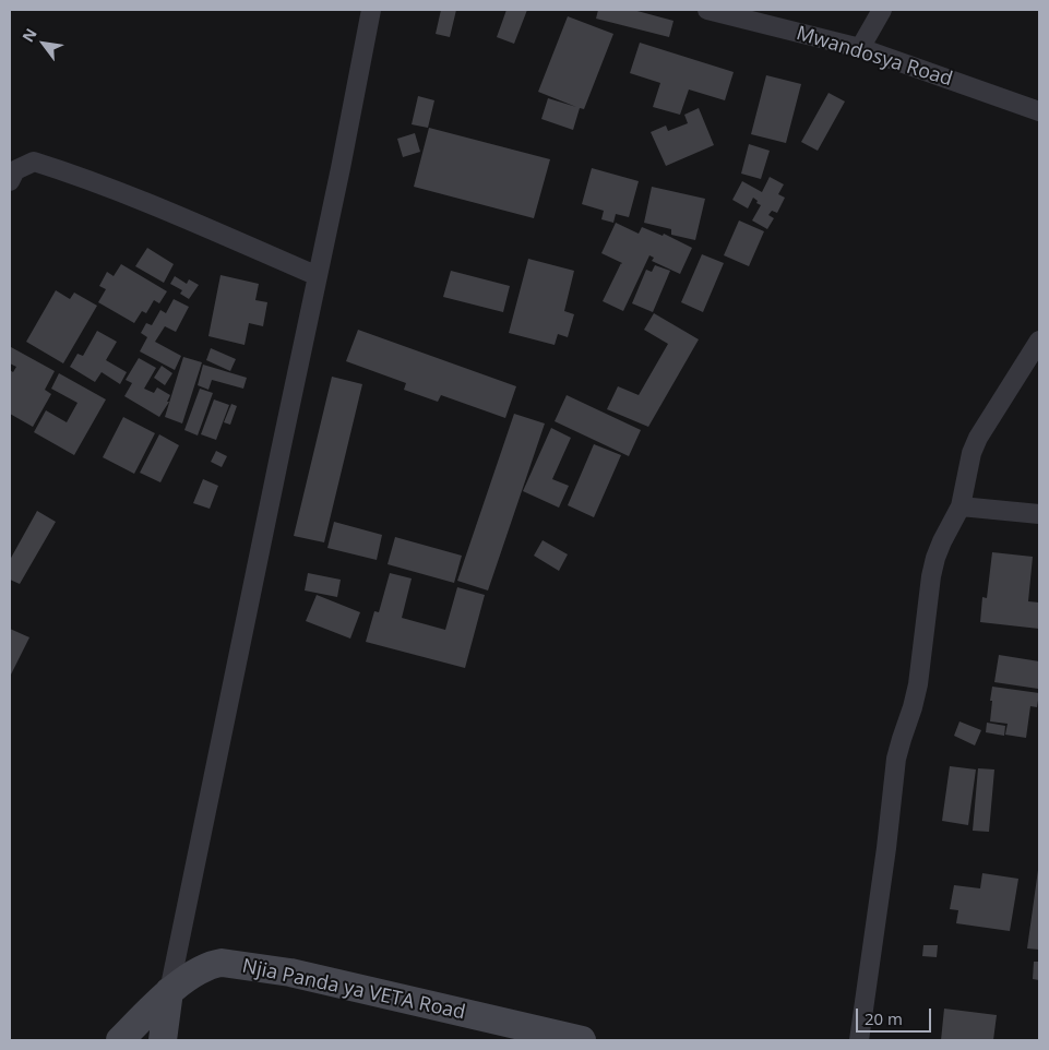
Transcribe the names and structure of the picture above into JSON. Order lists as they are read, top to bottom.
{
  "streets": {
    "street": ["Mwandosya Road", "Njia Panda ya VETA Road"]
  },
  "scale_bar": "20 m",
  "north": "top left"
}
